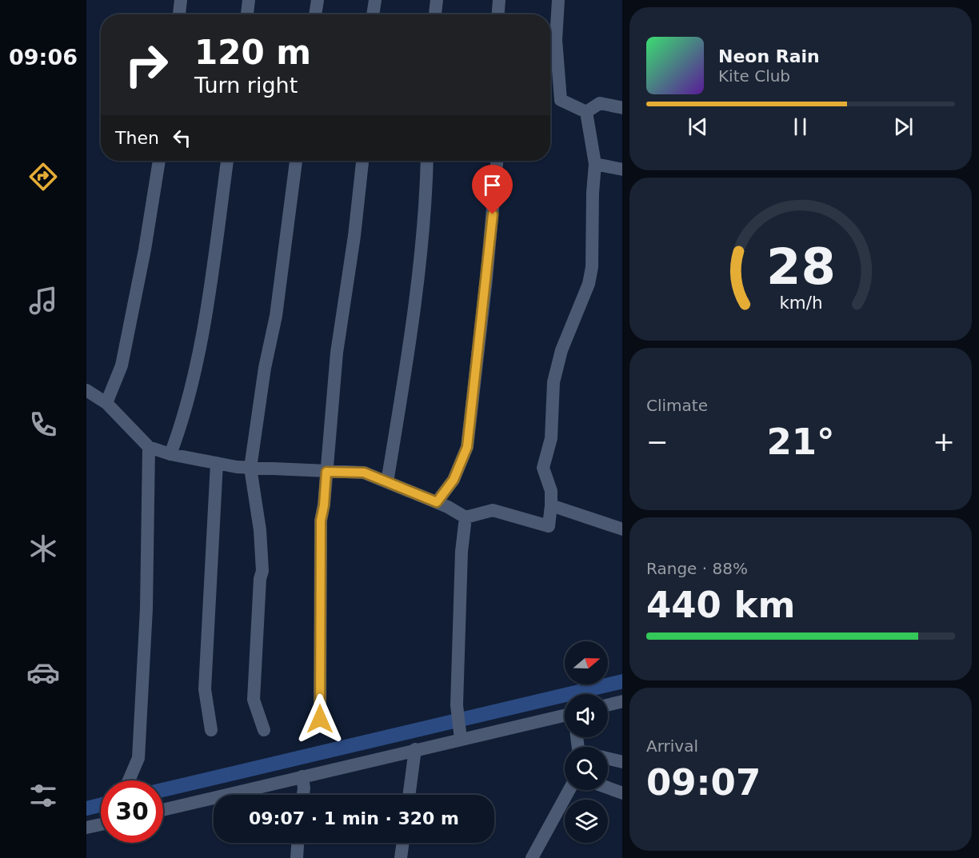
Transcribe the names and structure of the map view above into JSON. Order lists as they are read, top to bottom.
{
  "north": "right",
  "page": {
    "tabs": "09:06",
    "turn": ["120 m", "Turn right"],
    "song": ["Neon Rain", "Kite Club"],
    "then": "Then",
    "tile": [
      "Climate",
      ["Range · 88%", "440 km"],
      ["Arrival", "09:07"]
    ],
    "heat": ["−", "21°", "+"],
    "limit": "30",
    "trip": "09:07 · 1 min · 320 m",
    "gauge": ["28", "km/h"]
  }
}
